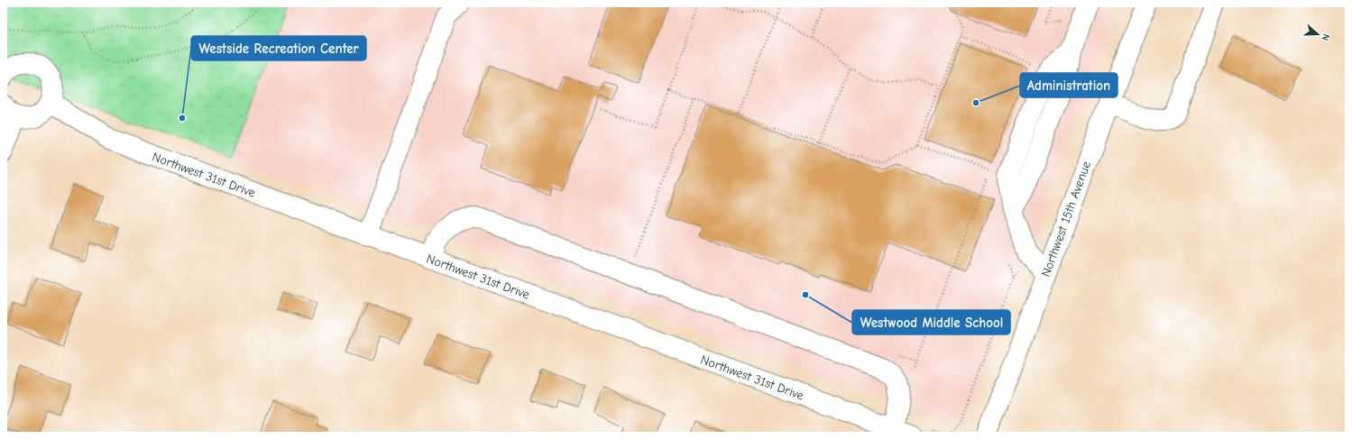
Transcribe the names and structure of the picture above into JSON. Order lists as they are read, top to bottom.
{
  "streets": {
    "street": ["Northwest 31st Drive", "Northwest 15th Avenue"]
  },
  "places": ["Administration", "Westside Recreation Center", "Westwood Middle School"],
  "north": "right"
}
